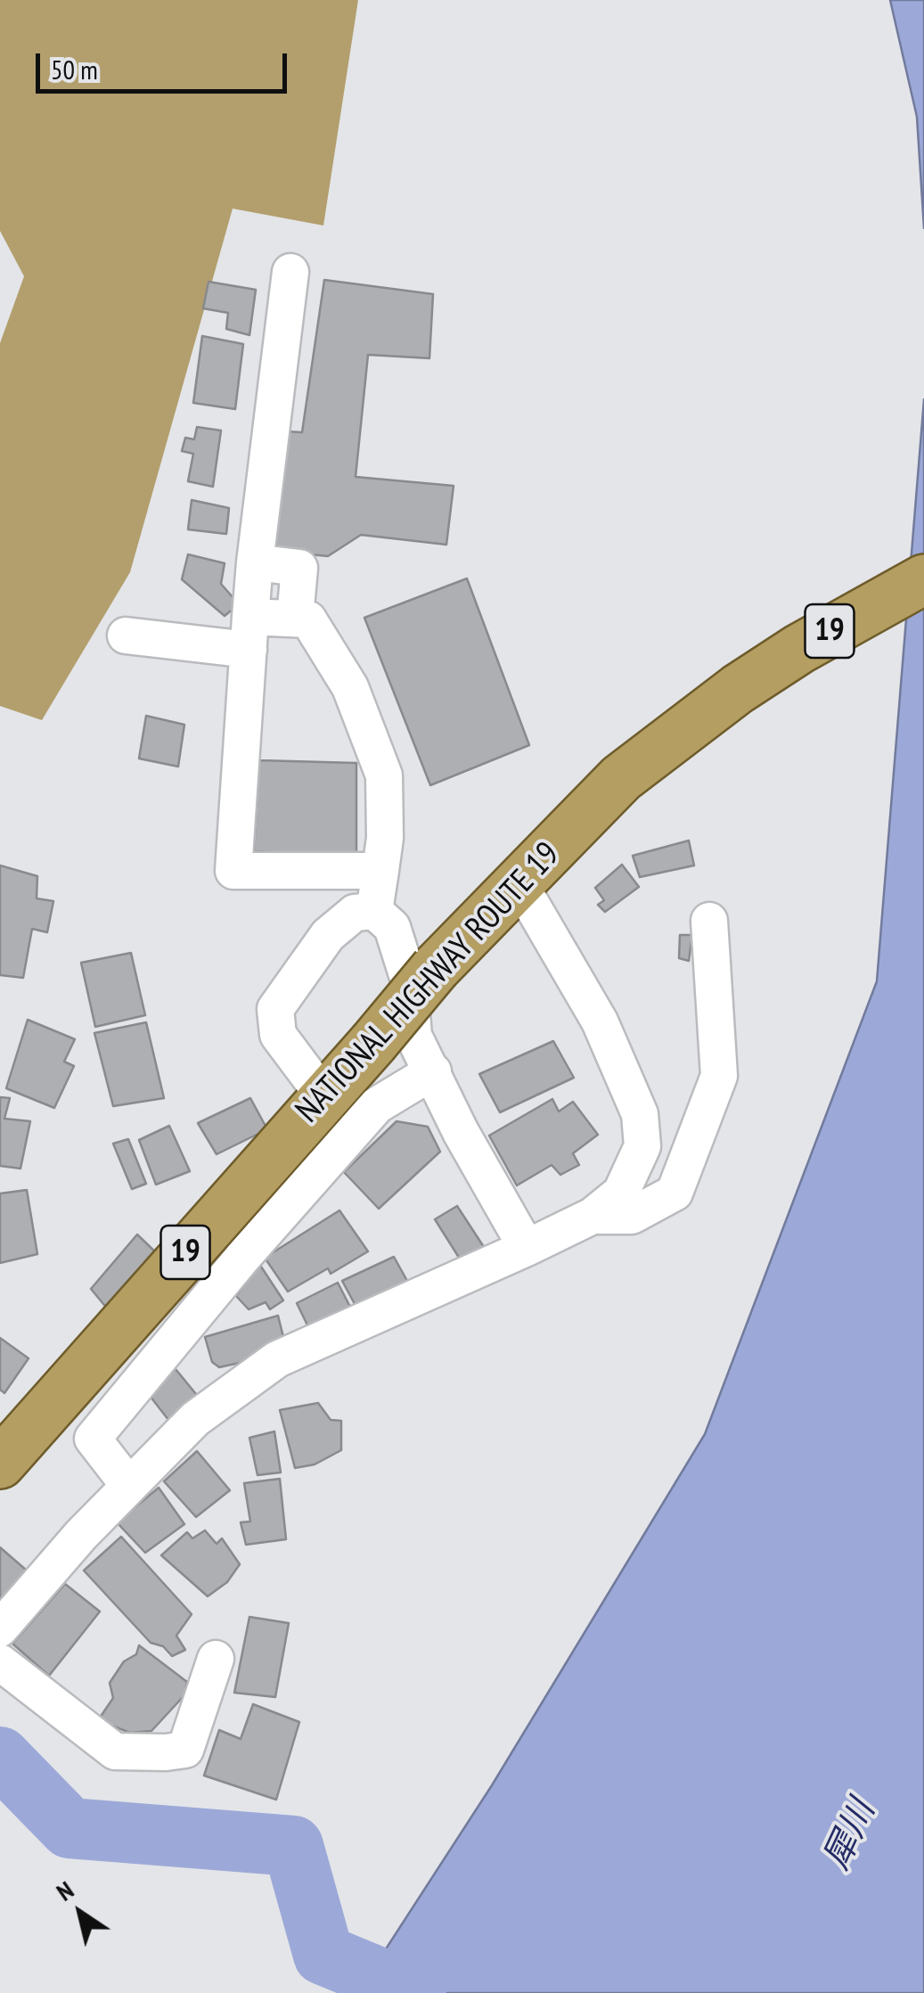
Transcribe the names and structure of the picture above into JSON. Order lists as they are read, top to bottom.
{
  "streets": {
    "highway": ["19", "NATIONAL HIGHWAY ROUTE 19"]
  },
  "water": ["犀川"],
  "scale_bar": "50 m",
  "north": "top left"
}
